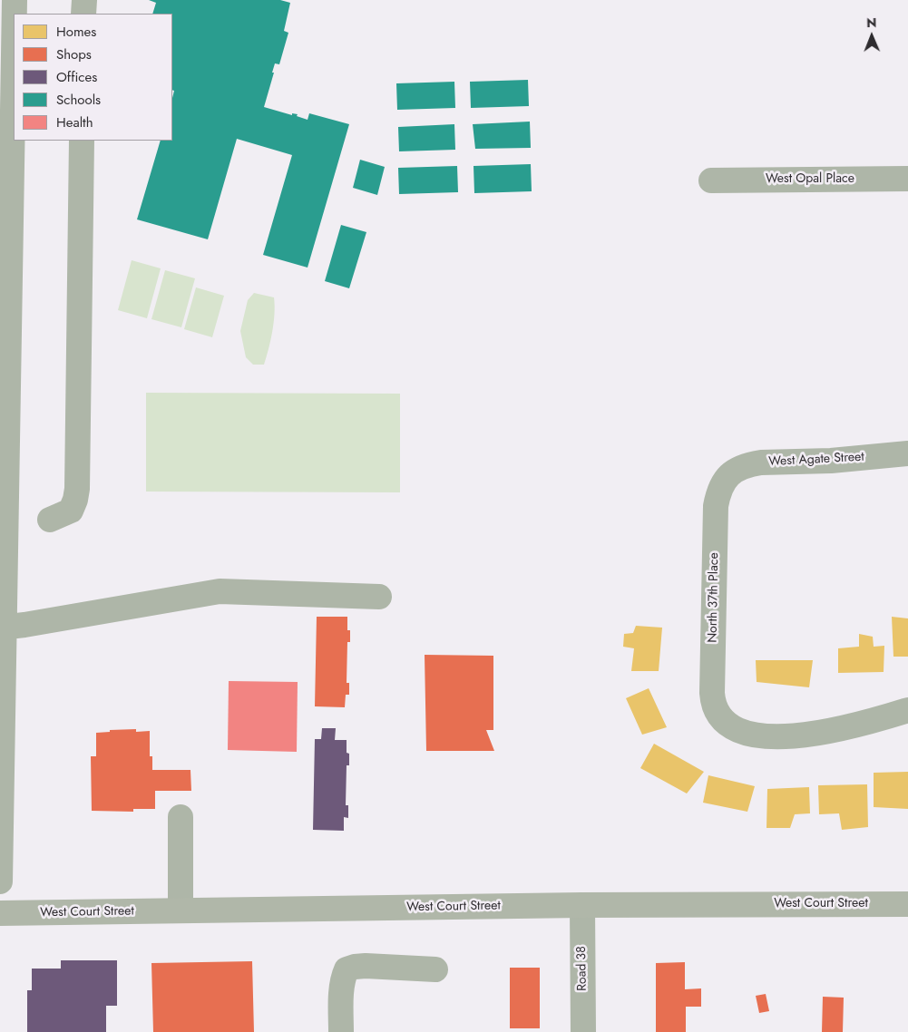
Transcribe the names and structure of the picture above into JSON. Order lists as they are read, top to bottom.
{
  "streets": {
    "main road": ["West Court Street"],
    "street": [
      "West Opal Place",
      "West Agate Street",
      "North 37th Place",
      "Road 38"
    ]
  },
  "crossings": [
    ["West Agate Street", "North 37th Place"],
    ["West Court Street", "Road 38"]
  ],
  "legend": [
    "Homes",
    "Shops",
    "Offices",
    "Schools",
    "Health"
  ],
  "north": "top"
}
